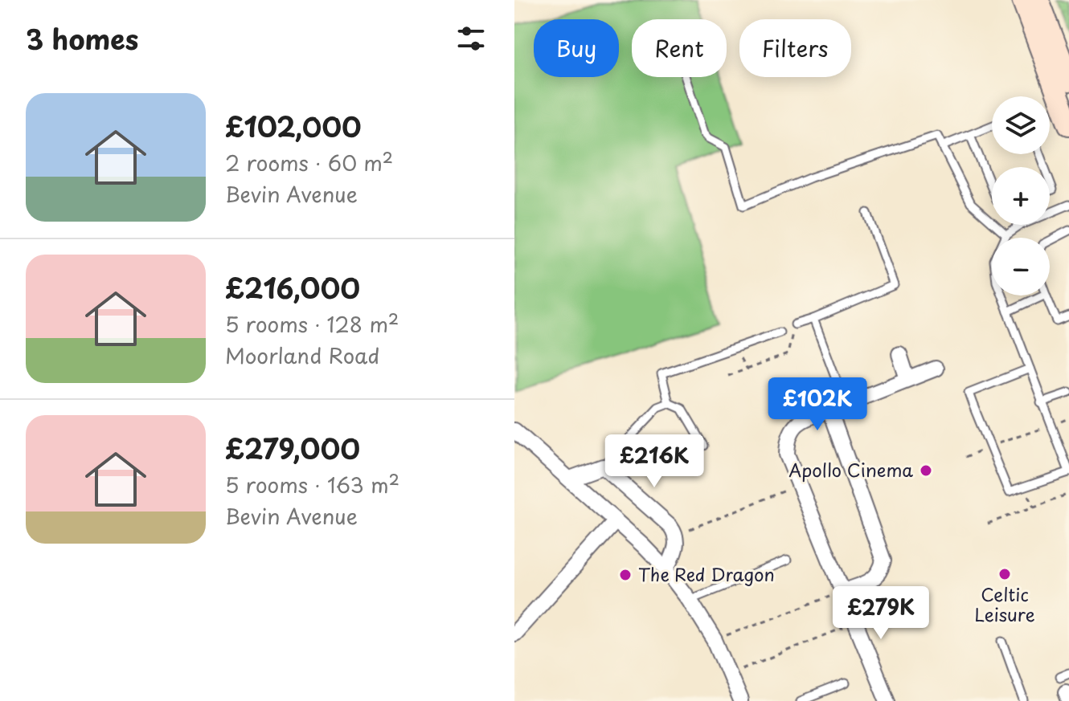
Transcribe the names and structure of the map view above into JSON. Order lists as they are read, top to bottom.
{
  "places": ["Apollo Cinema", "Celtic Leisure", "The Red Dragon"],
  "page": {
    "heading": "3 homes",
    "chip": ["Buy", "Rent", "Filters"],
    "list": [
      {
        "name": "£102,000",
        "note": "2 rooms · 60 m² · Bevin Avenue"
      },
      {
        "name": "£216,000",
        "note": "5 rooms · 128 m² · Moorland Road"
      },
      {
        "name": "£279,000",
        "note": "5 rooms · 163 m² · Bevin Avenue"
      }
    ],
    "map_buttons": ["+", "−"],
    "price": ["£102K", "£216K", "£279K"]
  }
}
